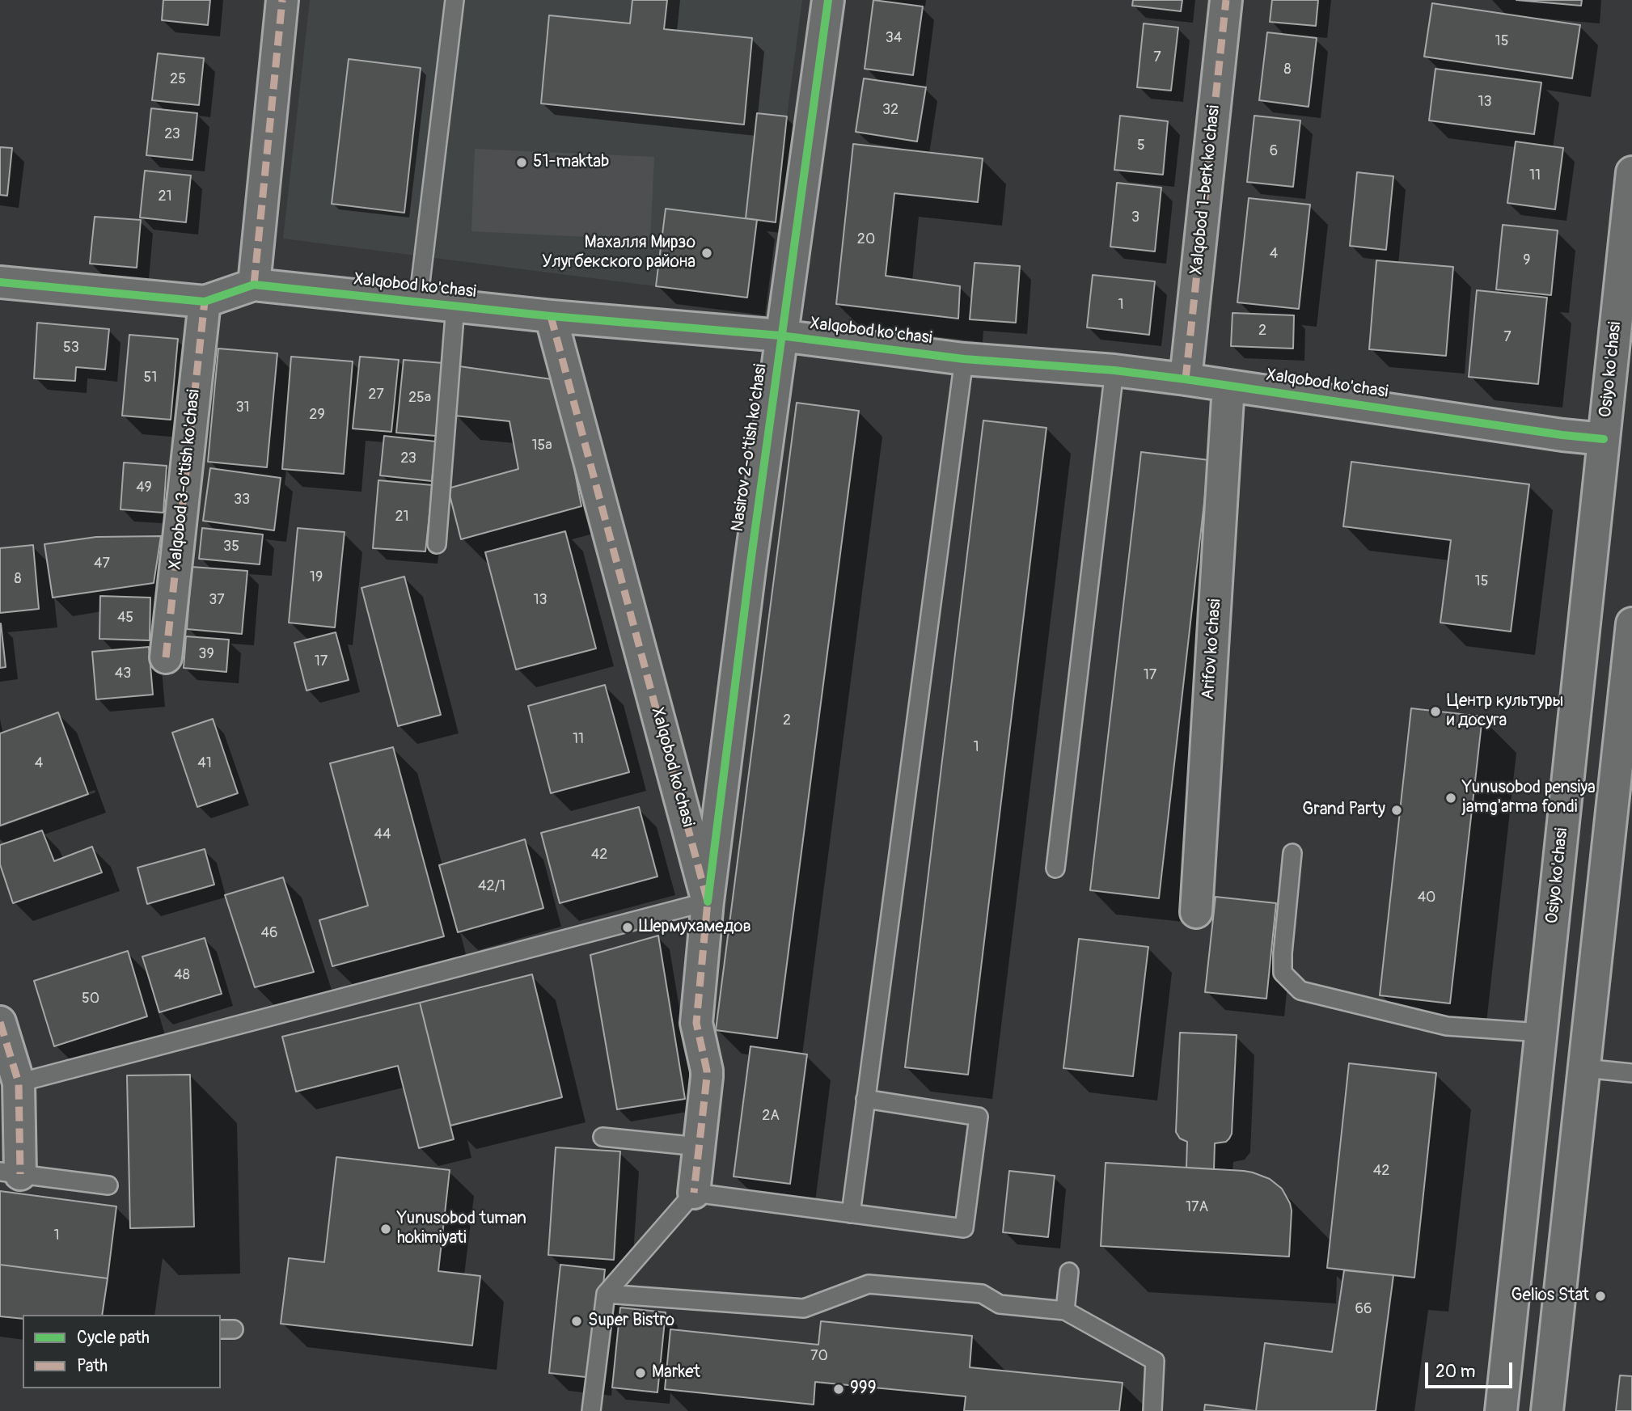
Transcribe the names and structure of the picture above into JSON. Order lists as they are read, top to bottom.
{
  "streets": {
    "street": [
      "Xalqobod 1-berk ko'chasi",
      "Xalqobod ko'chasi",
      "Osiyo ko'chasi",
      "Nasirov 2-o'tish ko'chasi",
      "Xalqobod 3-o'tish ko'chasi",
      "Arifov ko‘chasi"
    ]
  },
  "crossings": [
    ["Xalqobod 1-berk ko'chasi", "Xalqobod ko'chasi"],
    ["Xalqobod ko'chasi", "Osiyo ko'chasi"],
    ["Xalqobod ko'chasi", "Nasirov 2-o'tish ko'chasi"],
    ["Xalqobod ko'chasi", "Xalqobod 3-o'tish ko'chasi"],
    ["Xalqobod ko'chasi", "Arifov ko‘chasi"]
  ],
  "places": [
    "51-maktab",
    "Махалля Мирзо Улугбекского района",
    "Центр культуры и досуга",
    "Yunusobod pensiya jamg'arma fondi",
    "Grand Party",
    "Шермухамедов",
    "Yunusobod tuman hokimiyati",
    "Gelios Stat",
    "Super Bistro",
    "Market",
    "999"
  ],
  "house_numbers": [
    "34",
    "15",
    "7",
    "8",
    "25",
    "13",
    "32",
    "23",
    "5",
    "6",
    "11",
    "21",
    "3",
    "20",
    "4",
    "9",
    "1",
    "2",
    "7",
    "53",
    "51",
    "27",
    "25а",
    "31",
    "29",
    "15a",
    "23",
    "49",
    "33",
    "21",
    "35",
    "47",
    "19",
    "8",
    "15",
    "37",
    "13",
    "45",
    "39",
    "17",
    "43",
    "17",
    "2",
    "11",
    "1",
    "4",
    "41",
    "44",
    "42",
    "42/1",
    "40",
    "46",
    "48",
    "50",
    "2А",
    "42",
    "17A",
    "1",
    "66",
    "70"
  ],
  "legend": ["Cycle path", "Path"],
  "scale_bar": "20 m"
}
